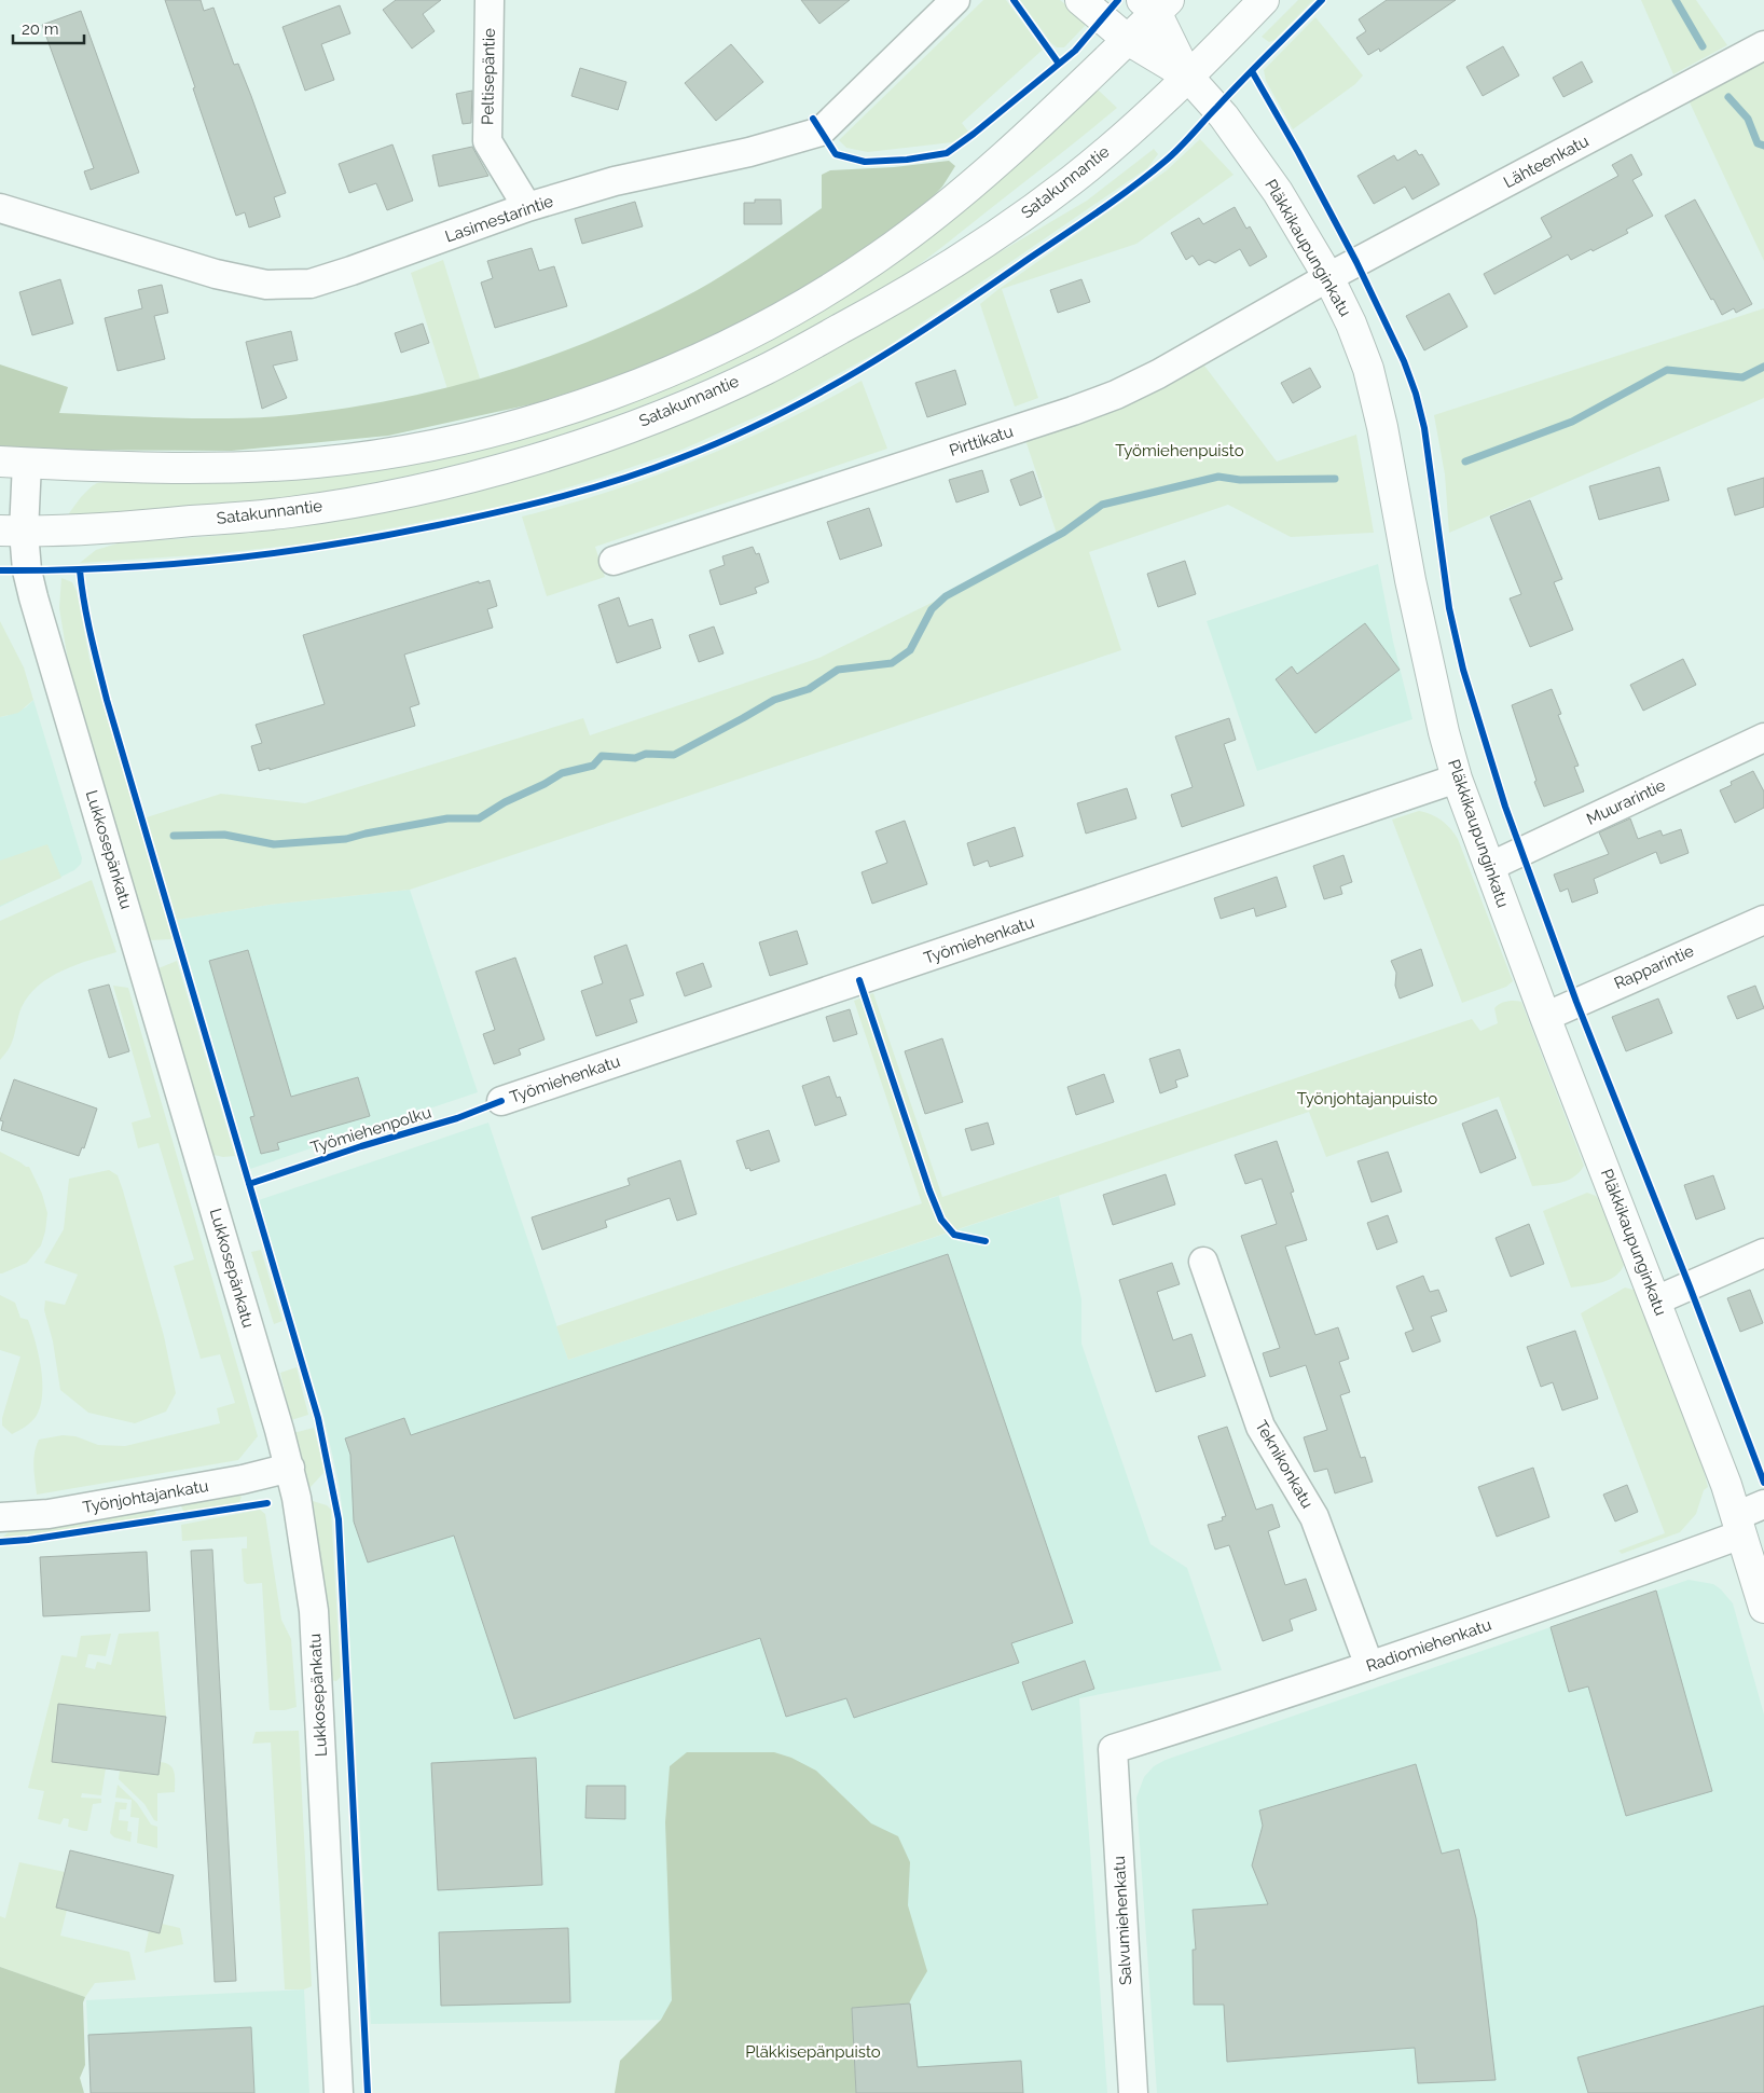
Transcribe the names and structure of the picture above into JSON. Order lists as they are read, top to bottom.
{
  "streets": {
    "main road": ["Satakunnantie", "Pläkkikaupunginkatu"],
    "street": [
      "Peltisepäntie",
      "Lähteenkatu",
      "Lasimestarintie",
      "Pirttikatu",
      "Muurarintie",
      "Lukkosepänkatu",
      "Työmiehenkatu",
      "Rapparintie",
      "Teknikonkatu",
      "Työnjohtajankatu",
      "Radiomiehenkatu",
      "Salvumiehenkatu"
    ],
    "cycle path": ["Työmiehenpolku"]
  },
  "crossings": [
    ["Peltisepäntie", "Lasimestarintie"],
    ["Lähteenkatu", "Pläkkikaupunginkatu"],
    ["Lähteenkatu", "Pirttikatu"],
    ["Satakunnantie", "Pläkkikaupunginkatu"],
    ["Satakunnantie", "Lukkosepänkatu"],
    ["Pläkkikaupunginkatu", "Pirttikatu"],
    ["Pläkkikaupunginkatu", "Muurarintie"],
    ["Pläkkikaupunginkatu", "Työmiehenkatu"],
    ["Pläkkikaupunginkatu", "Rapparintie"],
    ["Pläkkikaupunginkatu", "Radiomiehenkatu"],
    ["Lukkosepänkatu", "Työnjohtajankatu"],
    ["Teknikonkatu", "Radiomiehenkatu"],
    ["Radiomiehenkatu", "Salvumiehenkatu"]
  ],
  "parks": ["Työmiehenpuisto", "Työnjohtajanpuisto", "Pläkkisepänpuisto"],
  "scale_bar": "20 m"
}
